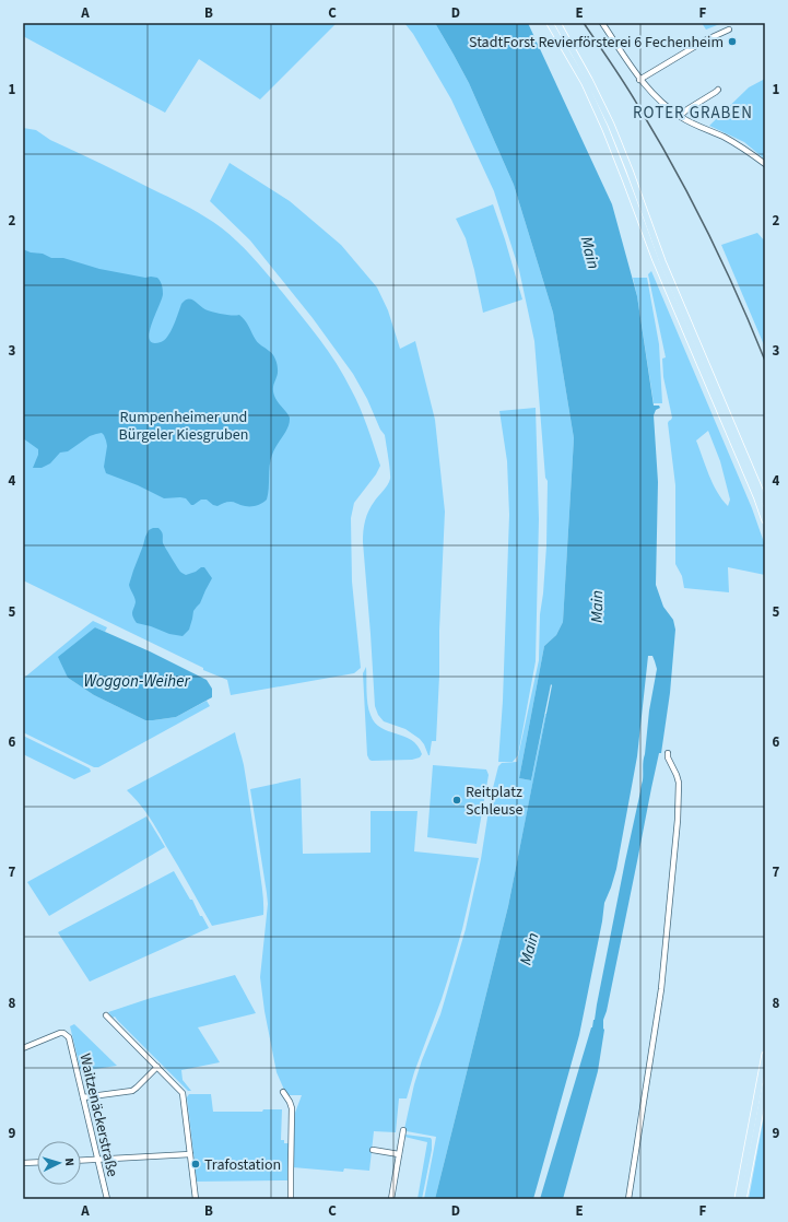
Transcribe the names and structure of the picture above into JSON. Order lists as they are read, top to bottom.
{
  "streets": {
    "street": ["Waitzenäckerstraße"]
  },
  "districts": ["ROTER GRABEN"],
  "water": ["Main", "Woggon-Weiher"],
  "parks": ["Rumpenheimer und Bürgeler Kiesgruben"],
  "places": ["StadtForst Revierförsterei 6 Fechenheim", "Reitplatz Schleuse", "Trafostation"],
  "north": "right",
  "grid": {
    "columns": [
      "A",
      "B",
      "C",
      "D",
      "E",
      "F"
    ],
    "rows": [
      "1",
      "2",
      "3",
      "4",
      "5",
      "6",
      "7",
      "8",
      "9"
    ]
  }
}
